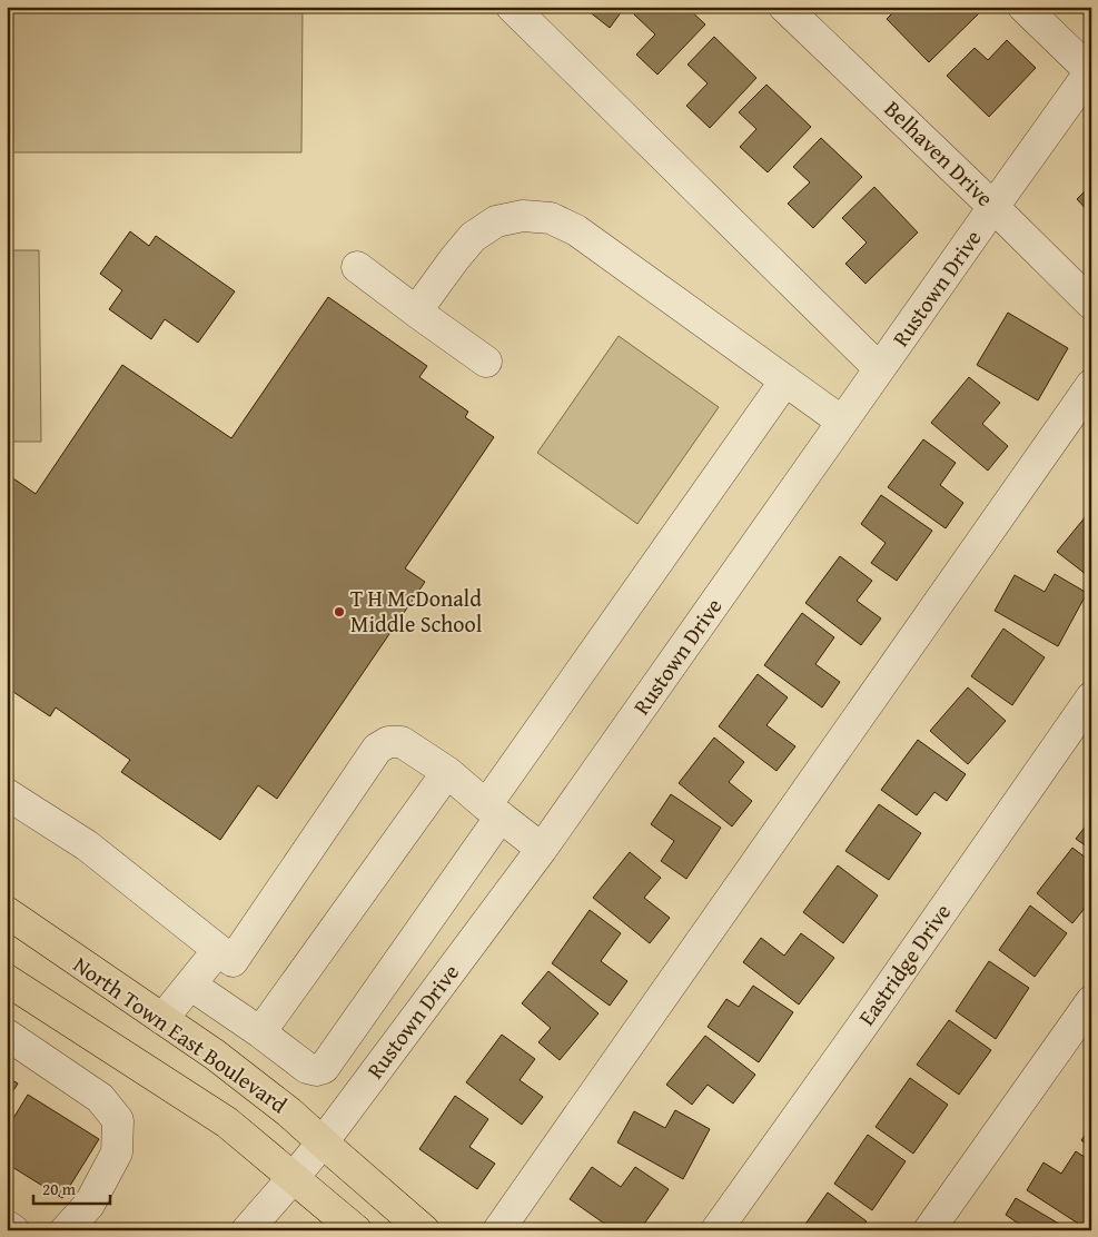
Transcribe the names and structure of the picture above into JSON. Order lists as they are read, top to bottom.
{
  "streets": {
    "main road": ["North Town East Boulevard"],
    "street": ["Belhaven Drive", "Rustown Drive", "Eastridge Drive"]
  },
  "crossings": [
    ["Belhaven Drive", "Rustown Drive"],
    ["Rustown Drive", "North Town East Boulevard"]
  ],
  "places": ["T H McDonald Middle School"],
  "scale_bar": "20 m"
}
